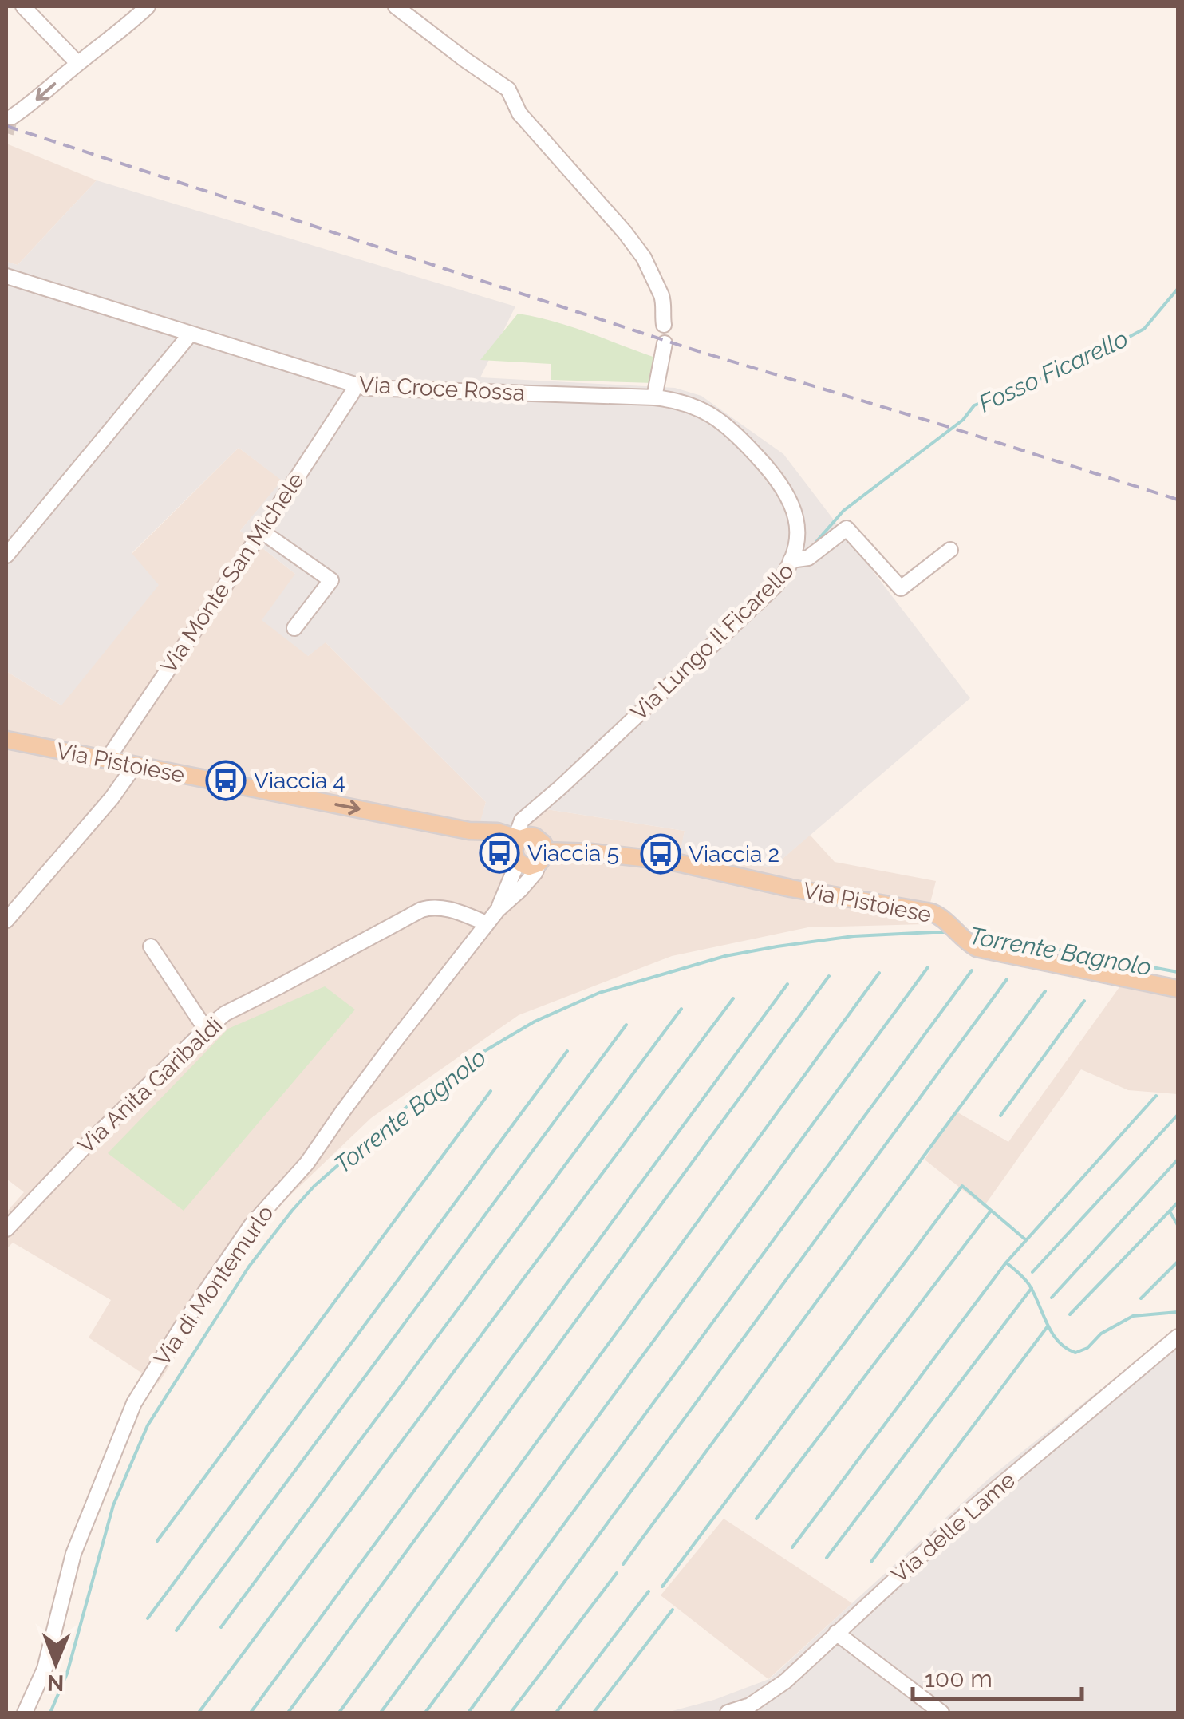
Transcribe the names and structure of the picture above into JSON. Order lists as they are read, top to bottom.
{
  "streets": {
    "main road": ["Via Pistoiese"],
    "street": [
      "Via Croce Rossa",
      "Via Monte San Michele",
      "Via Lungo Il Ficarello",
      "Via Anita Garibaldi",
      "Via di Montemurlo",
      "Via delle Lame"
    ]
  },
  "crossings": [
    ["Via Croce Rossa", "Via Monte San Michele"],
    ["Via Croce Rossa", "Via Lungo Il Ficarello"],
    ["Via Monte San Michele", "Via Pistoiese"],
    ["Via Lungo Il Ficarello", "Via Pistoiese"],
    ["Via Lungo Il Ficarello", "Via di Montemurlo"],
    ["Via Pistoiese", "Via di Montemurlo"],
    ["Via Anita Garibaldi", "Via di Montemurlo"]
  ],
  "water": ["Fosso Ficarello", "Torrente Bagnolo"],
  "places": {
    "bus stop": ["Viaccia 4", "Viaccia 5", "Viaccia 2"]
  },
  "scale_bar": "100 m",
  "north": "bottom"
}
